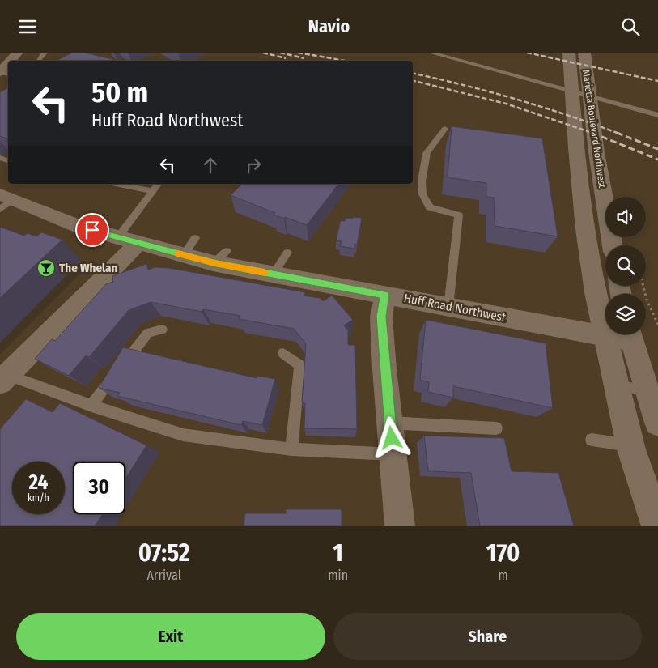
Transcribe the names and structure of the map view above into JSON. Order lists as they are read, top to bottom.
{
  "streets": {
    "main road": ["Marietta Boulevard Northwest"],
    "street": ["Huff Road Northwest"]
  },
  "places": {
    "bar": ["The Whelan"]
  },
  "page": {
    "header": "Navio",
    "turn": ["50 m", "Huff Road Northwest"],
    "speed": "24 km/h",
    "limit": "30",
    "eta": [
      "07:52",
      "Arrival",
      "1",
      "min",
      "170",
      "m"
    ],
    "buttons": ["Exit", "Share"]
  }
}
